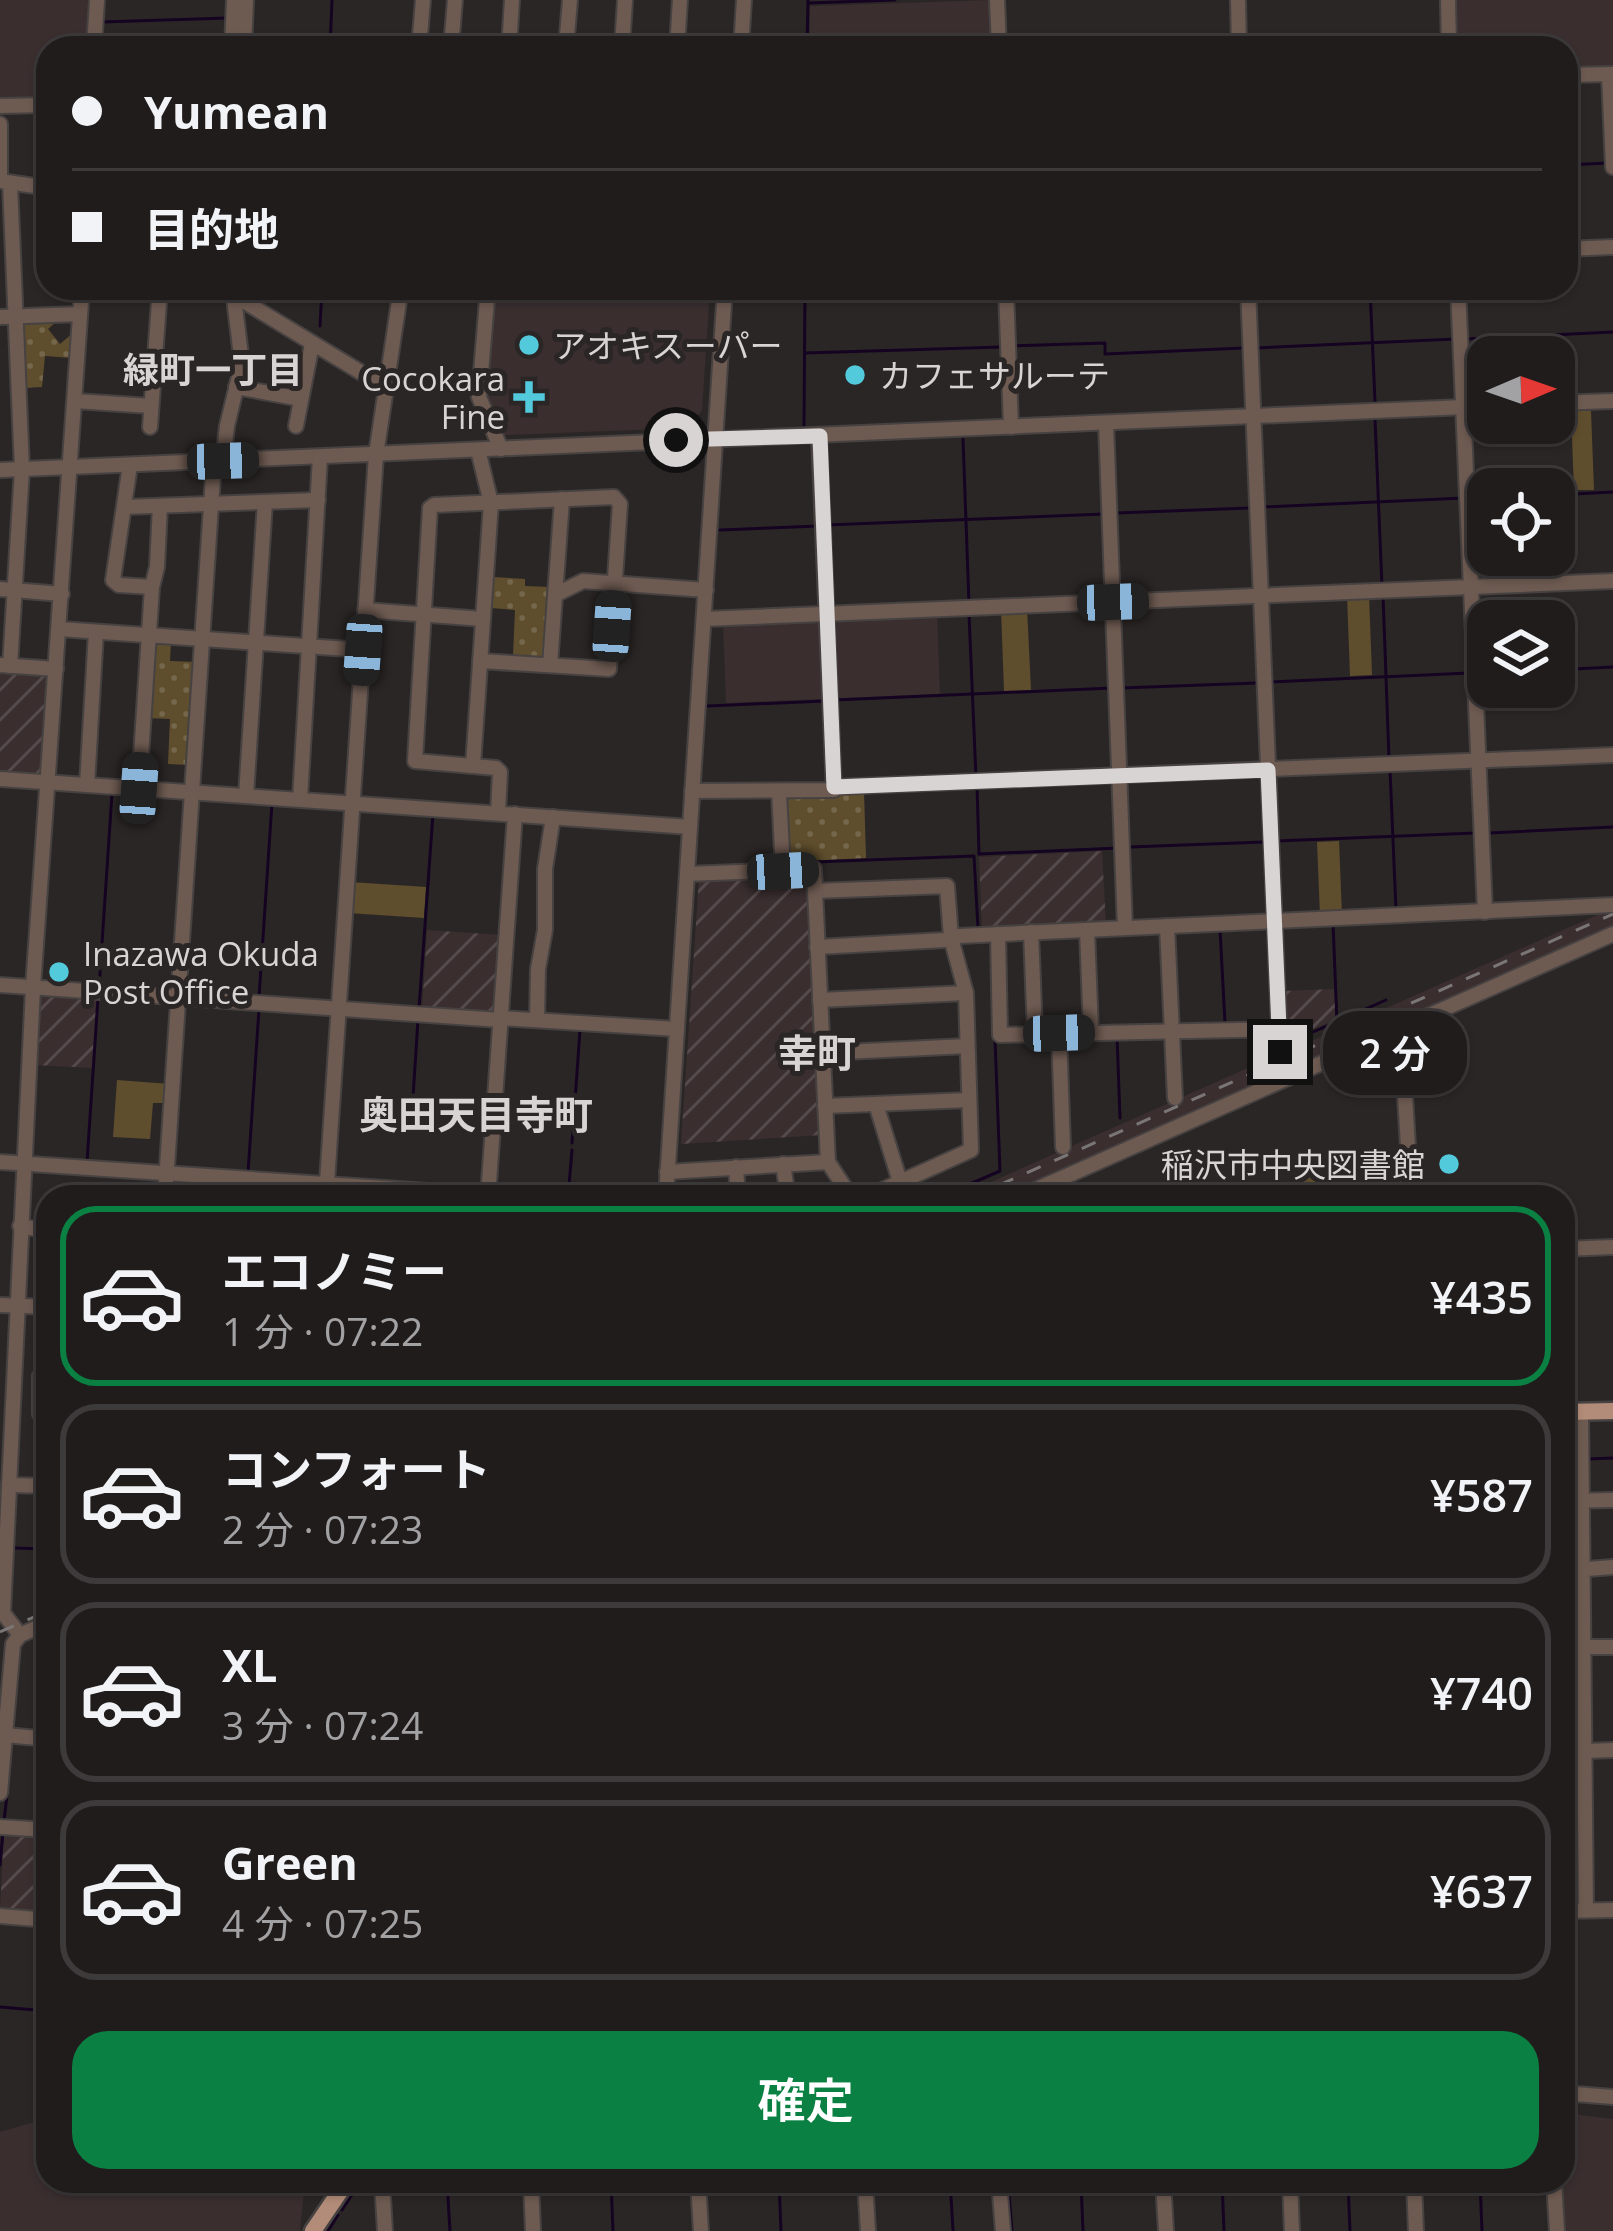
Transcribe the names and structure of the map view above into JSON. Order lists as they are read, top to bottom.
{
  "districts": ["緑町一丁目", "幸町", "奥田天目寺町"],
  "places": {
    "other": [
      "アオキスーパー",
      "カフェサルーテ",
      "Inazawa Okuda Post Office",
      "稲沢市中央図書館"
    ],
    "health": ["Cocokara Fine"]
  },
  "north": "right",
  "page": {
    "banner": ["Yumean", "目的地"],
    "bubble": "2 分",
    "list": [
      {
        "name": "エコノミー",
        "note": "1 分 · 07:22",
        "value": "¥435"
      },
      {
        "name": "コンフォート",
        "note": "2 分 · 07:23",
        "value": "¥587"
      },
      {
        "name": "XL",
        "note": "3 分 · 07:24",
        "value": "¥740"
      },
      {
        "name": "Green",
        "note": "4 分 · 07:25",
        "value": "¥637"
      }
    ],
    "buttons": "確定"
  }
}
